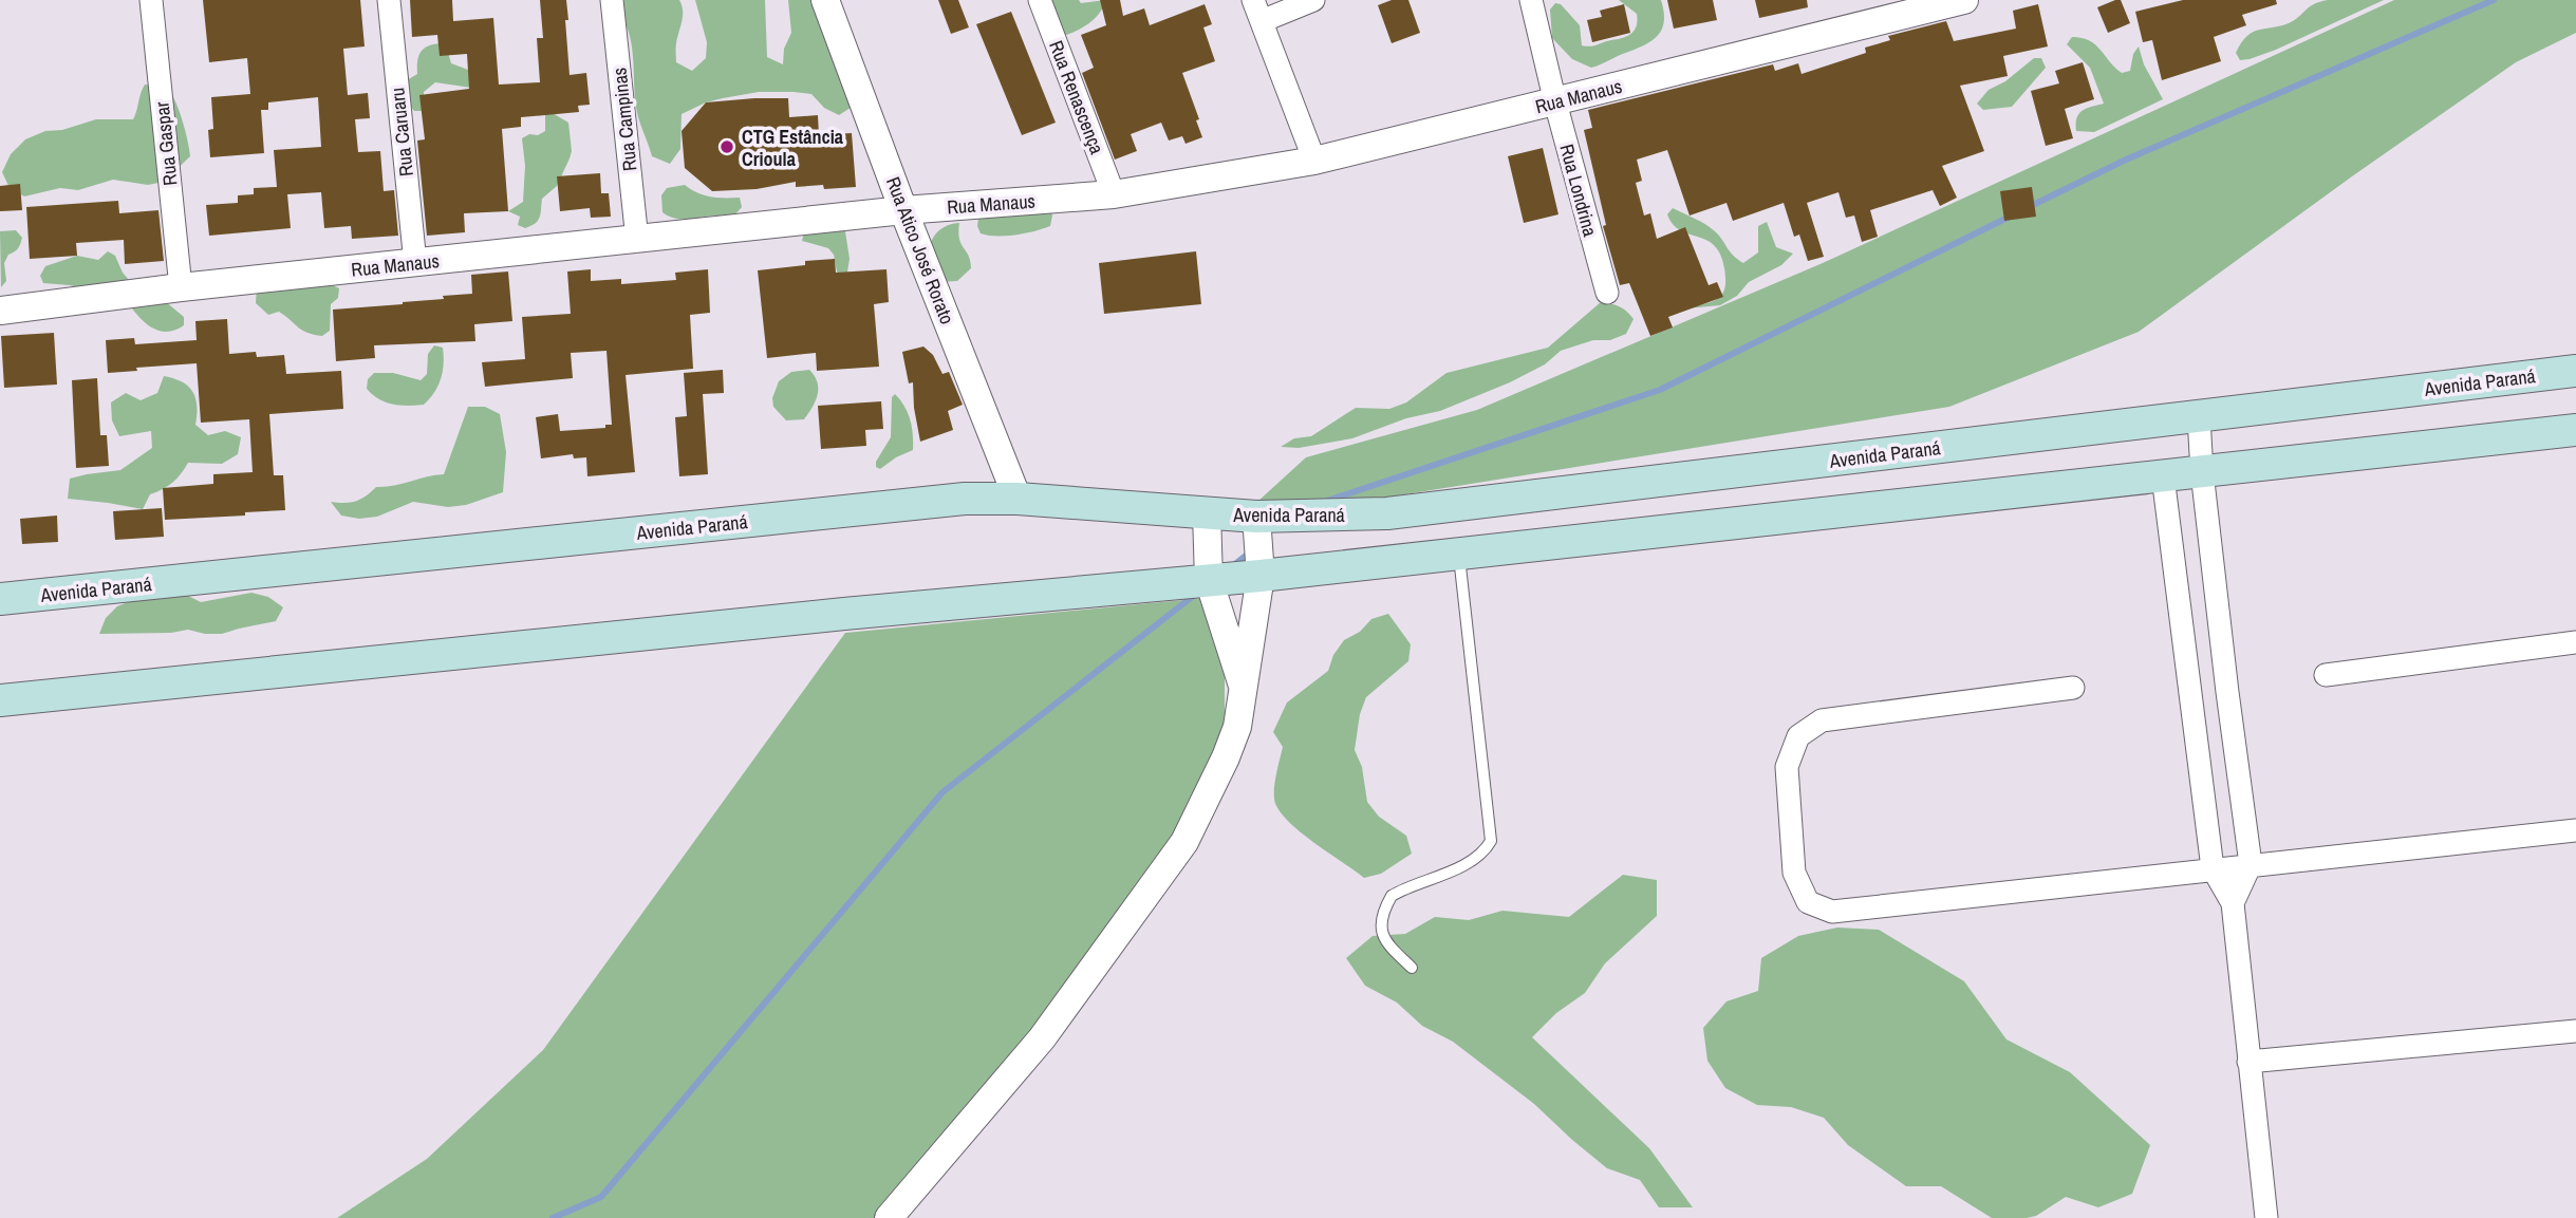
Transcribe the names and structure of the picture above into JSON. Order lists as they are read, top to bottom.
{
  "streets": {
    "main road": ["Avenida Paraná"],
    "street": [
      "Rua Manaus",
      "Rua Renascença",
      "Rua Campinas",
      "Rua Caruaru",
      "Rua Gaspar",
      "Rua Londrina",
      "Rua Atico José Rorato"
    ]
  },
  "crossings": [
    ["Rua Manaus", "Rua Renascença"],
    ["Rua Manaus", "Rua Campinas"],
    ["Rua Manaus", "Rua Caruaru"],
    ["Rua Manaus", "Rua Gaspar"],
    ["Rua Manaus", "Rua Londrina"],
    ["Rua Manaus", "Rua Atico José Rorato"],
    ["Rua Atico José Rorato", "Avenida Paraná"]
  ],
  "places": ["CTG Estância Crioula"]
}
